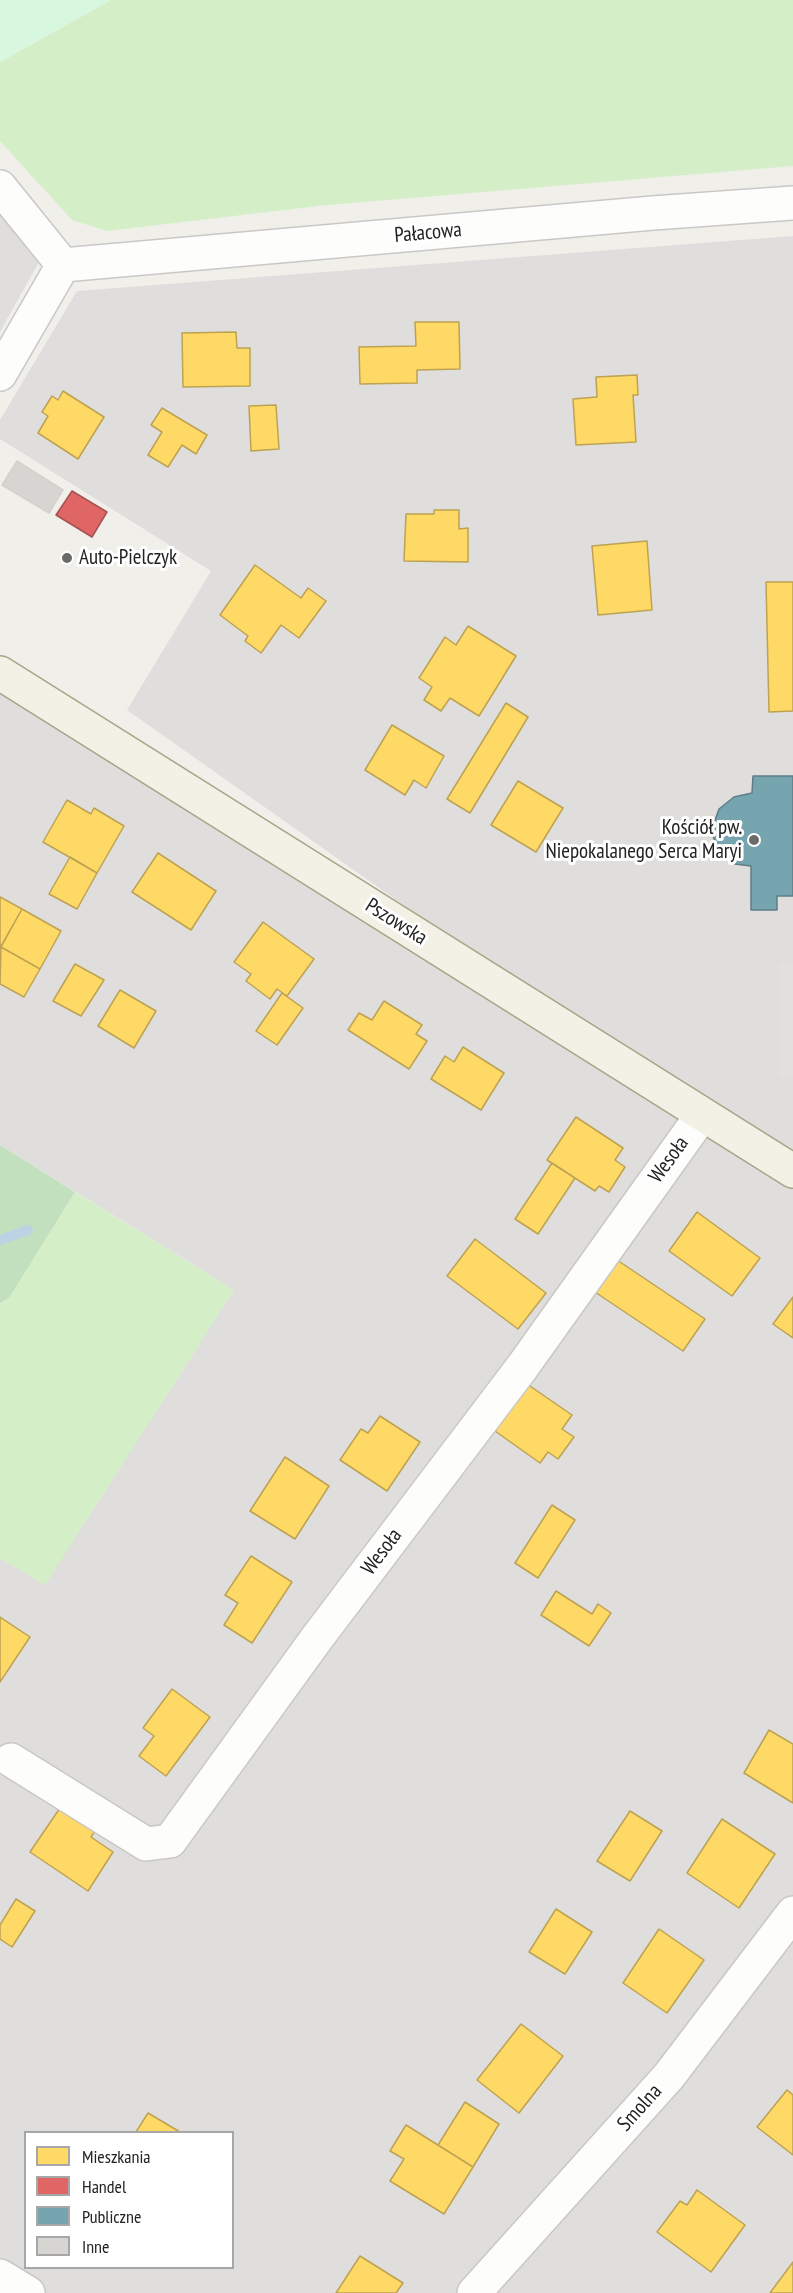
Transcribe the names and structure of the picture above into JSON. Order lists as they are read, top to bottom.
{
  "streets": {
    "main road": ["Pszowska"],
    "street": ["Pałacowa", "Wesoła", "Smolna"]
  },
  "crossings": [
    ["Pszowska", "Wesoła"]
  ],
  "places": ["Auto-Pielczyk", "Kościół pw. Niepokalanego Serca Maryi"],
  "legend": [
    "Mieszkania",
    "Handel",
    "Publiczne",
    "Inne"
  ]
}
